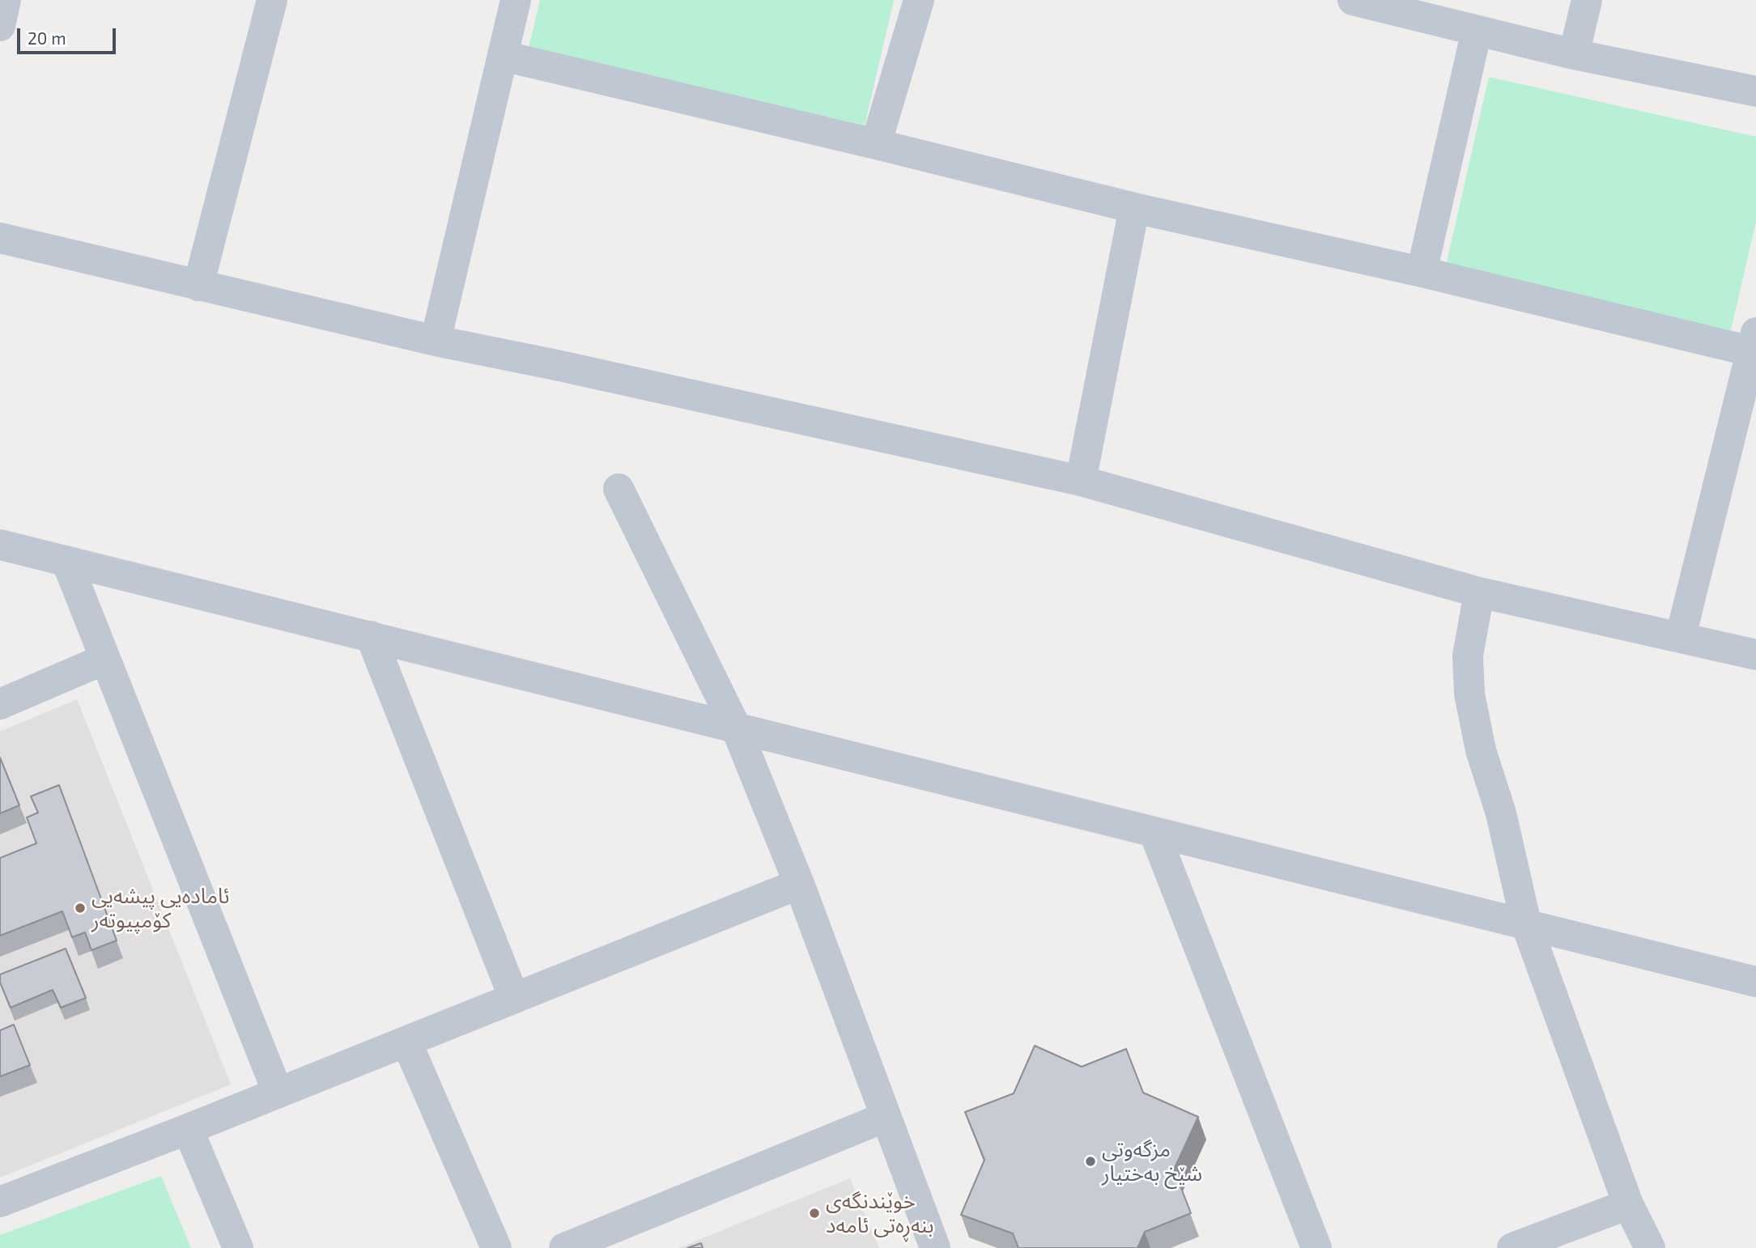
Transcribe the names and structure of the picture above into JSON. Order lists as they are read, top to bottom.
{
  "places": ["ئامادەیی پیشەیی کۆمپیوتەر", "مزگەوتی شێخ بەختیار", "خوێندنگەی بنەڕەتی ئامەد"],
  "scale_bar": "20 m"
}
